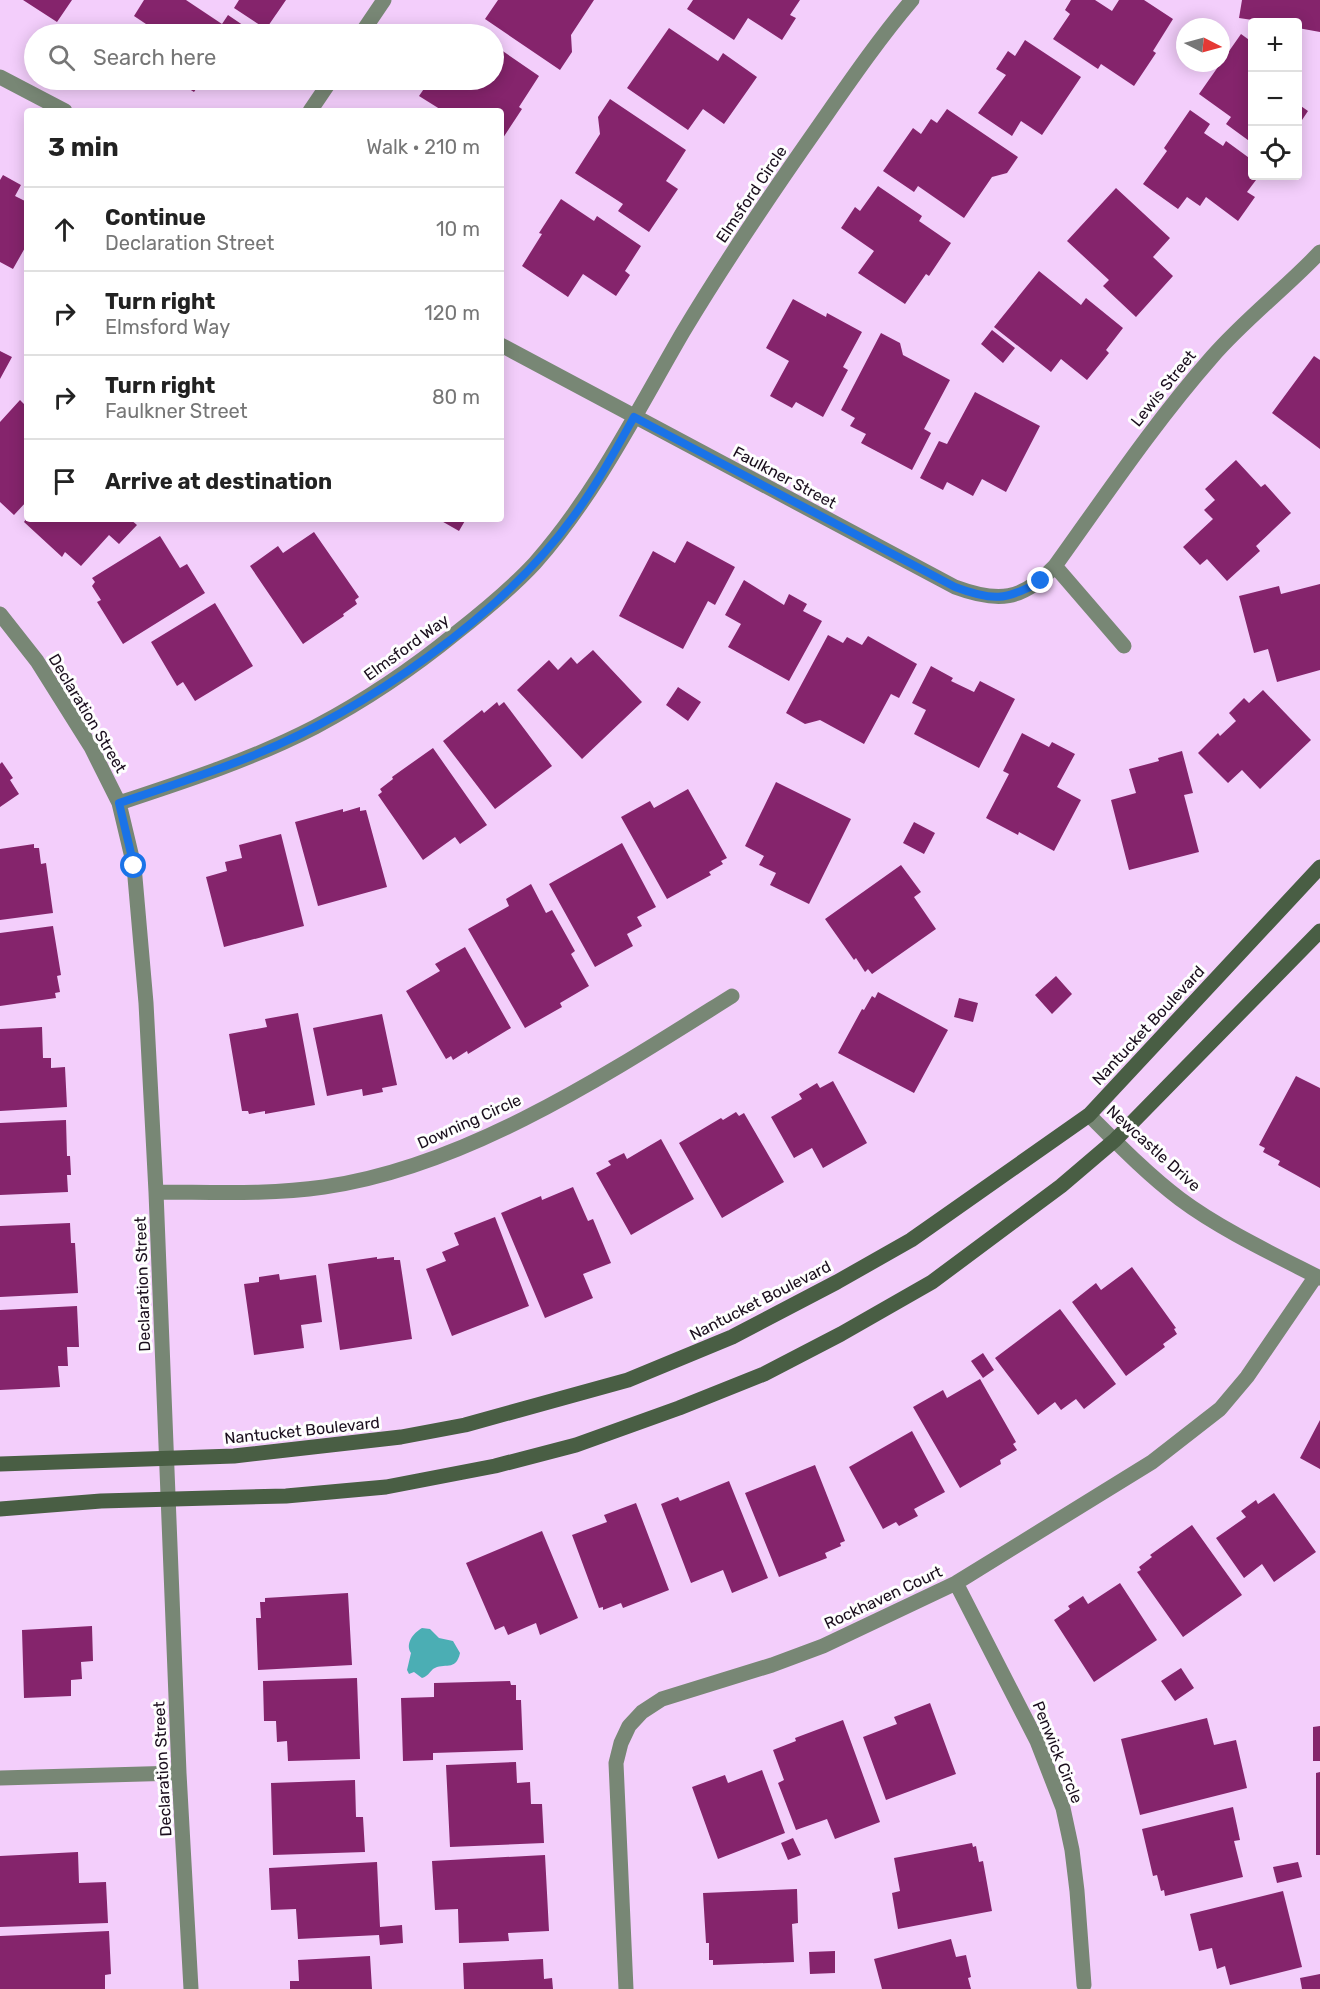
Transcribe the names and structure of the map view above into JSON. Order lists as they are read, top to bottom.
{
  "streets": {
    "street": [
      "Elmsford Circle",
      "Lewis Street",
      "Faulkner Street",
      "Elmsford Way",
      "Declaration Street",
      "Nantucket Boulevard",
      "Downing Circle",
      "Newcastle Drive",
      "Rockhaven Court",
      "Penwick Circle"
    ]
  },
  "crossings": [
    ["Elmsford Circle", "Faulkner Street"],
    ["Elmsford Circle", "Elmsford Way"],
    ["Lewis Street", "Faulkner Street"],
    ["Faulkner Street", "Elmsford Way"],
    ["Elmsford Way", "Declaration Street"],
    ["Declaration Street", "Nantucket Boulevard"],
    ["Declaration Street", "Downing Circle"],
    ["Nantucket Boulevard", "Newcastle Drive"],
    ["Newcastle Drive", "Rockhaven Court"],
    ["Rockhaven Court", "Penwick Circle"]
  ],
  "north": "right",
  "page": {
    "map_buttons": ["+", "−"],
    "search": "Search here",
    "heading": ["3 min", "Walk · 210 m"],
    "list": [
      ["Continue", "Declaration Street", "10 m"],
      ["Turn right", "Elmsford Way", "120 m"],
      ["Turn right", "Faulkner Street", "80 m"],
      "Arrive at destination"
    ]
  }
}
